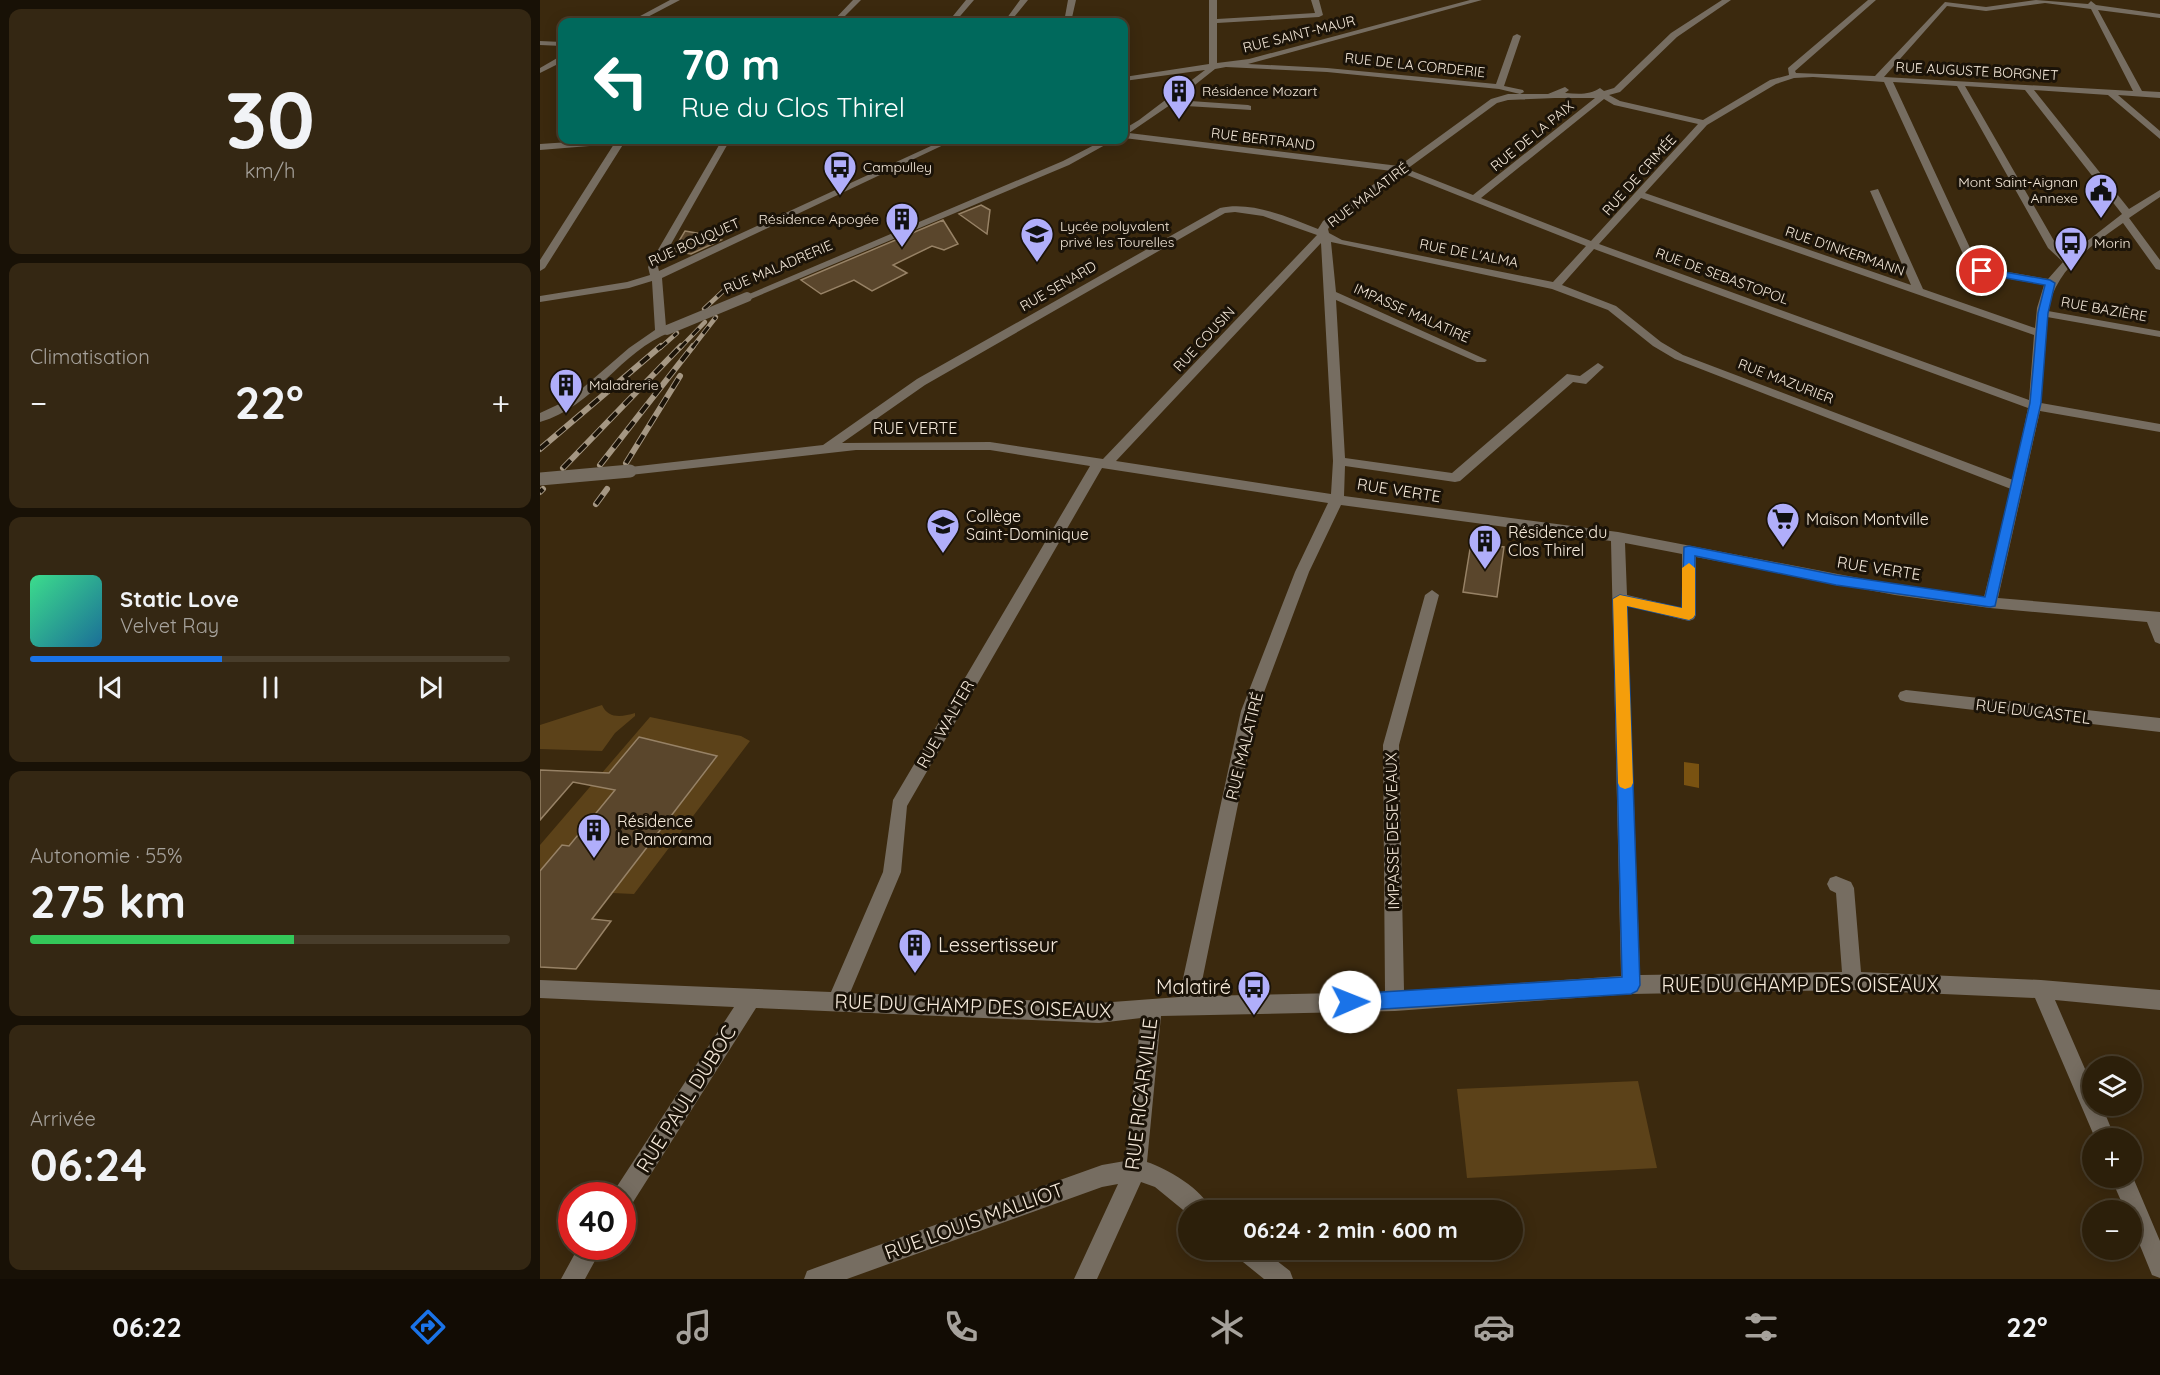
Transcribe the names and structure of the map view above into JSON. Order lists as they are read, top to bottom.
{
  "streets": {
    "street": [
      "RUE SAINT-MAUR",
      "RUE DE LA CORDERIE",
      "RUE AUGUSTE BORGNET",
      "RUE DE LA PAIX",
      "RUE BERTRAND",
      "RUE DE CRIMÉE",
      "RUE MALATIRÉ",
      "RUE BOUQUET",
      "RUE D'INKERMANN",
      "RUE DE L'ALMA",
      "RUE MALADRERIE",
      "RUE DE SEBASTOPOL",
      "RUE SENARD",
      "RUE BAZIÈRE",
      "IMPASSE MALATIRÉ",
      "RUE COUSIN",
      "RUE MAZURIER",
      "RUE VERTE",
      "RUE DUCASTEL",
      "RUE WALTER",
      "IMPASSE DESEVEAUX",
      "RUE DU CHAMP DES OISEAUX",
      "RUE RICARVILLE",
      "RUE PAUL DUBOC",
      "RUE LOUIS MALLIOT"
    ]
  },
  "crossings": [
    ["RUE SAINT-MAUR", "RUE DE LA CORDERIE"],
    ["RUE DE LA CORDERIE", "RUE DE LA PAIX"],
    ["RUE DE LA CORDERIE", "RUE MALATIRÉ"],
    ["RUE DE LA PAIX", "RUE DE SEBASTOPOL"],
    ["RUE BERTRAND", "RUE MALATIRÉ"],
    ["RUE BERTRAND", "RUE DE SEBASTOPOL"],
    ["RUE DE CRIMÉE", "RUE D'INKERMANN"],
    ["RUE DE CRIMÉE", "RUE DE SEBASTOPOL"],
    ["RUE MALATIRÉ", "RUE DE L'ALMA"],
    ["RUE MALATIRÉ", "RUE DE SEBASTOPOL"],
    ["RUE MALATIRÉ", "RUE SENARD"],
    ["RUE MALATIRÉ", "IMPASSE MALATIRÉ"],
    ["RUE MALATIRÉ", "RUE COUSIN"],
    ["RUE MALATIRÉ", "RUE VERTE"],
    ["RUE MALATIRÉ", "RUE DU CHAMP DES OISEAUX"],
    ["RUE DE L'ALMA", "RUE SENARD"],
    ["RUE DE L'ALMA", "RUE COUSIN"],
    ["RUE DE L'ALMA", "RUE MAZURIER"],
    ["RUE SENARD", "RUE COUSIN"],
    ["RUE SENARD", "RUE VERTE"],
    ["RUE COUSIN", "RUE VERTE"],
    ["RUE COUSIN", "RUE WALTER"],
    ["RUE VERTE", "RUE WALTER"],
    ["RUE WALTER", "RUE DU CHAMP DES OISEAUX"],
    ["IMPASSE DESEVEAUX", "RUE DU CHAMP DES OISEAUX"],
    ["RUE DU CHAMP DES OISEAUX", "RUE RICARVILLE"],
    ["RUE DU CHAMP DES OISEAUX", "RUE PAUL DUBOC"],
    ["RUE RICARVILLE", "RUE LOUIS MALLIOT"]
  ],
  "places": {
    "building": [
      "Résidence Mozart",
      "Résidence Apogée",
      "Maladrerie",
      "Résidence du Clos Thirel",
      "Résidence le Panorama",
      "Lessertisseur"
    ],
    "bus stop": ["Campulley", "Morin", "Malatiré"],
    "public building": ["Mont Saint-Aignan Annexe"],
    "school or university": ["Lycée polyvalent privé les Tourelles", "Collège Saint-Dominique"],
    "supermarket": ["Maison Montville"]
  },
  "page": {
    "tile": [
      ["30", "km/h"],
      "Climatisation",
      ["Autonomie · 55%", "275 km"],
      ["Arrivée", "06:24"]
    ],
    "turn": ["70 m", "Rue du Clos Thirel"],
    "heat": ["−", "22°", "+"],
    "song": ["Static Love", "Velvet Ray"],
    "map_buttons": ["+", "−"],
    "limit": "40",
    "trip": "06:24 · 2 min · 600 m",
    "tabs": ["06:22", "22°"]
  }
}
